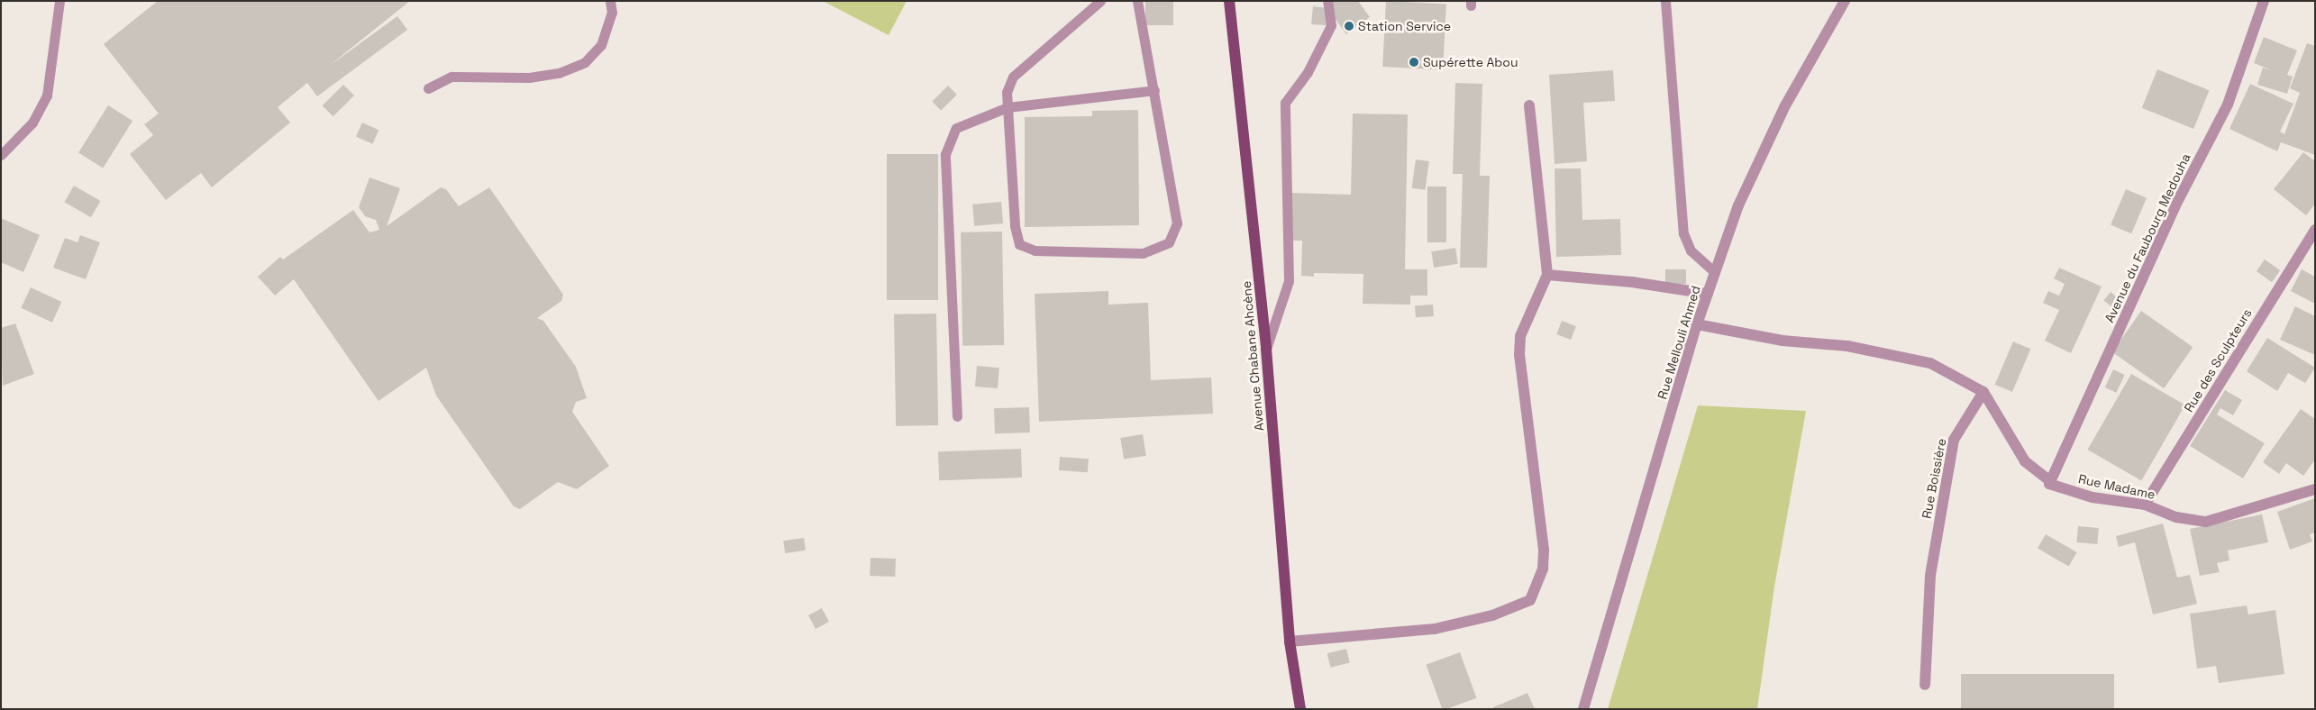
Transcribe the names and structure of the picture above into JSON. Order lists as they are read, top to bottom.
{
  "streets": {
    "main road": ["Avenue Chabane Ahcène"],
    "street": [
      "Avenue du Faubourg Medouha",
      "Rue Mellouli Ahmed",
      "Rue des Sculpteurs",
      "Rue Boissière",
      "Rue Madame"
    ]
  },
  "crossings": [
    ["Avenue du Faubourg Medouha", "Rue Madame"],
    ["Rue des Sculpteurs", "Rue Madame"],
    ["Rue Boissière", "Rue Madame"]
  ],
  "places": ["Station Service", "Supérette Abou"]
}
